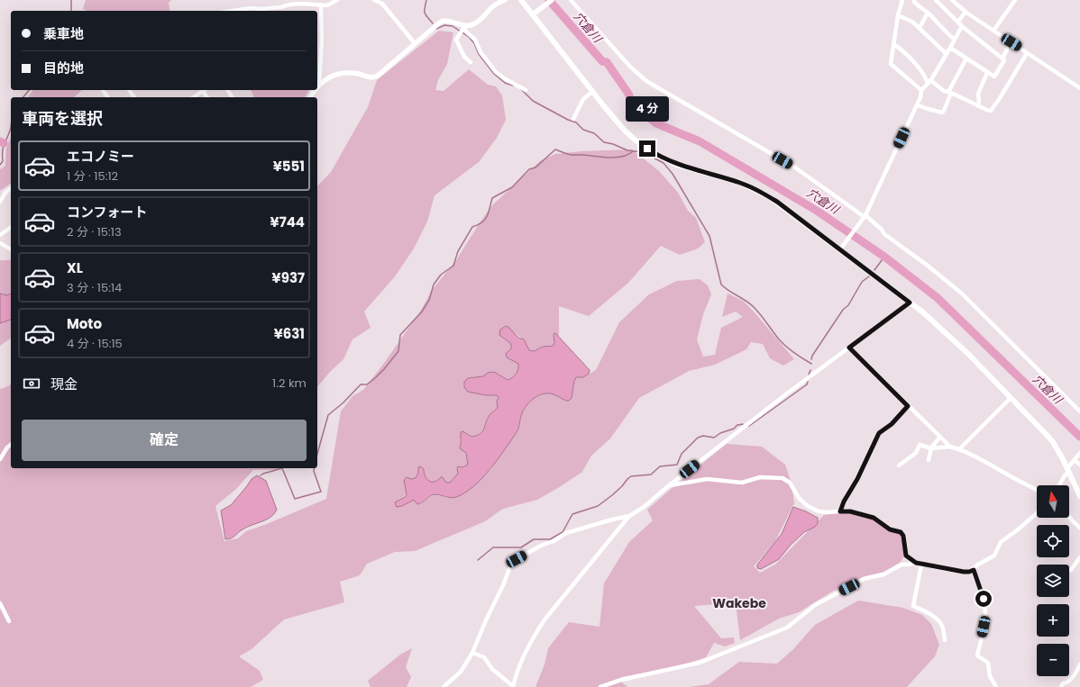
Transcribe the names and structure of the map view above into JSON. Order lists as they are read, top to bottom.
{
  "districts": ["Wakebe"],
  "water": ["穴倉川"],
  "north": "top",
  "page": {
    "banner": ["乗車地", "目的地"],
    "bubble": "4 分",
    "heading": "車両を選択",
    "list": [
      {
        "name": "エコノミー",
        "note": "1 分 · 15:12",
        "value": "¥551"
      },
      {
        "name": "コンフォート",
        "note": "2 分 · 15:13",
        "value": "¥744"
      },
      {
        "name": "XL",
        "note": "3 分 · 15:14",
        "value": "¥937"
      },
      {
        "name": "Moto",
        "note": "4 分 · 15:15",
        "value": "¥631"
      }
    ],
    "pay": ["現金", "1.2 km"],
    "buttons": "確定",
    "map_buttons": ["+", "−"]
  }
}
